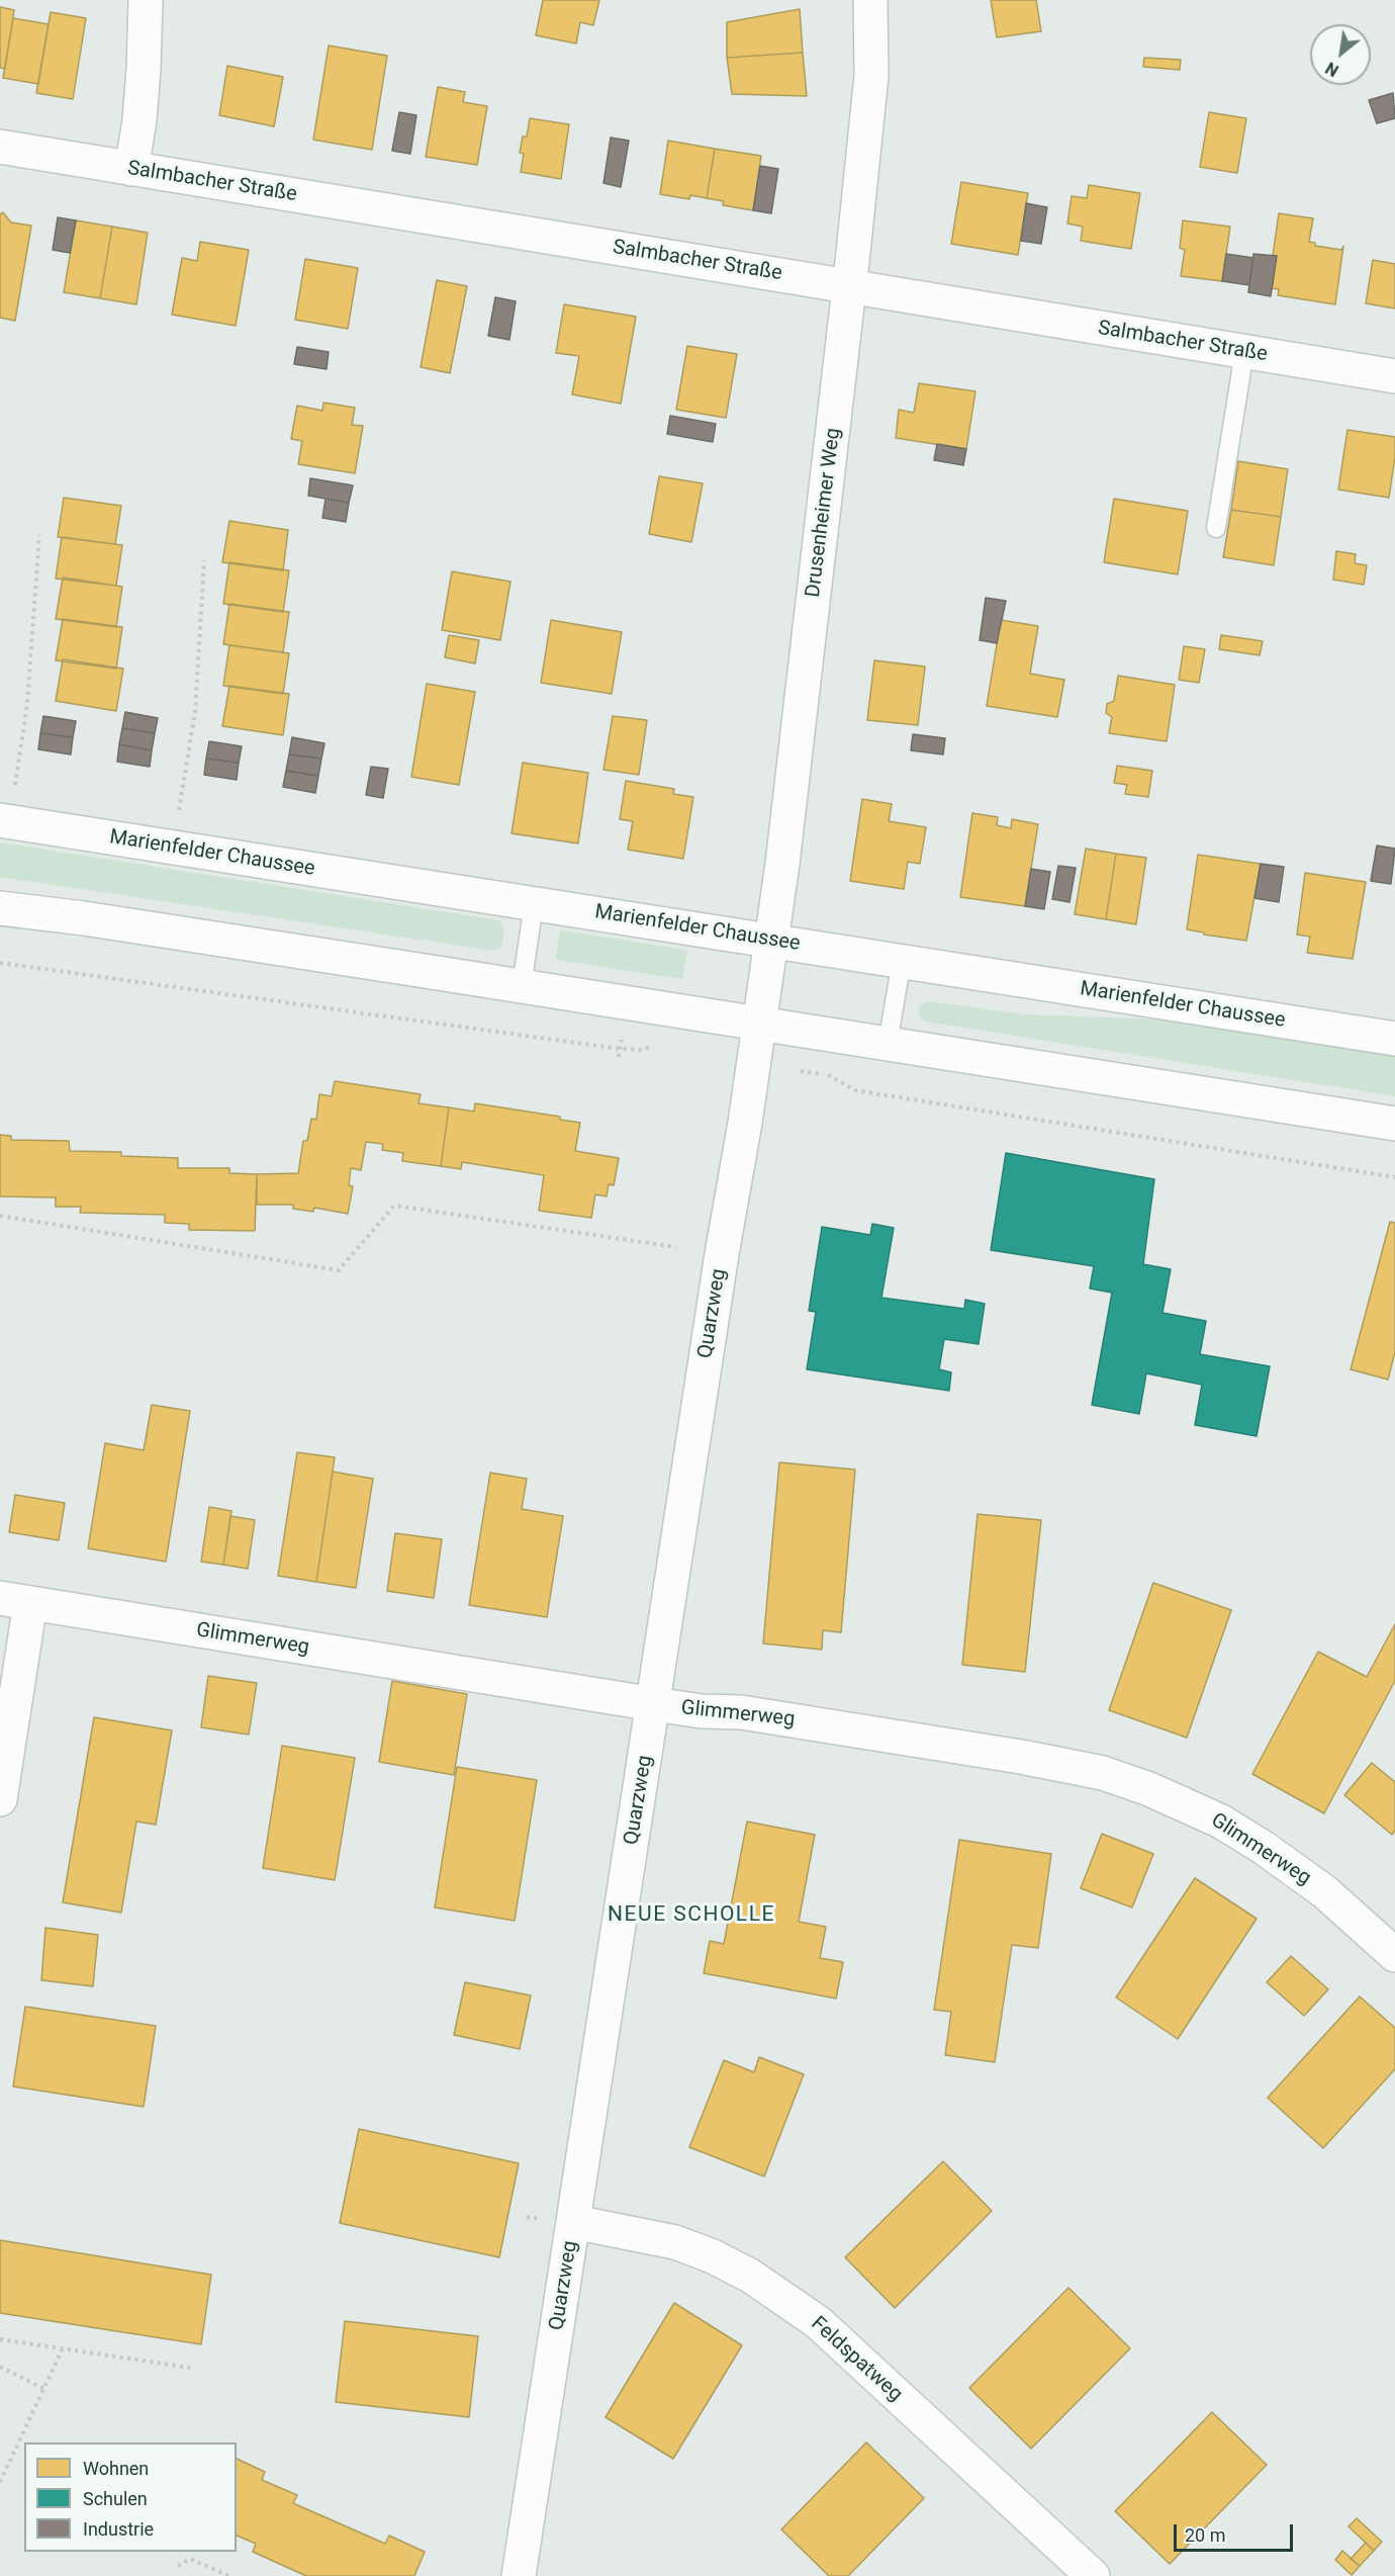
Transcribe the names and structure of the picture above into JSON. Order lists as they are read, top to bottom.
{
  "streets": {
    "street": [
      "Salmbacher Straße",
      "Drusenheimer Weg",
      "Marienfelder Chaussee",
      "Quarzweg",
      "Glimmerweg",
      "Feldspatweg"
    ]
  },
  "crossings": [
    ["Salmbacher Straße", "Drusenheimer Weg"],
    ["Drusenheimer Weg", "Marienfelder Chaussee"],
    ["Drusenheimer Weg", "Quarzweg"],
    ["Quarzweg", "Glimmerweg"],
    ["Quarzweg", "Feldspatweg"]
  ],
  "districts": ["NEUE SCHOLLE"],
  "legend": ["Wohnen", "Schulen", "Industrie"],
  "scale_bar": "20 m",
  "north": "bottom left"
}
